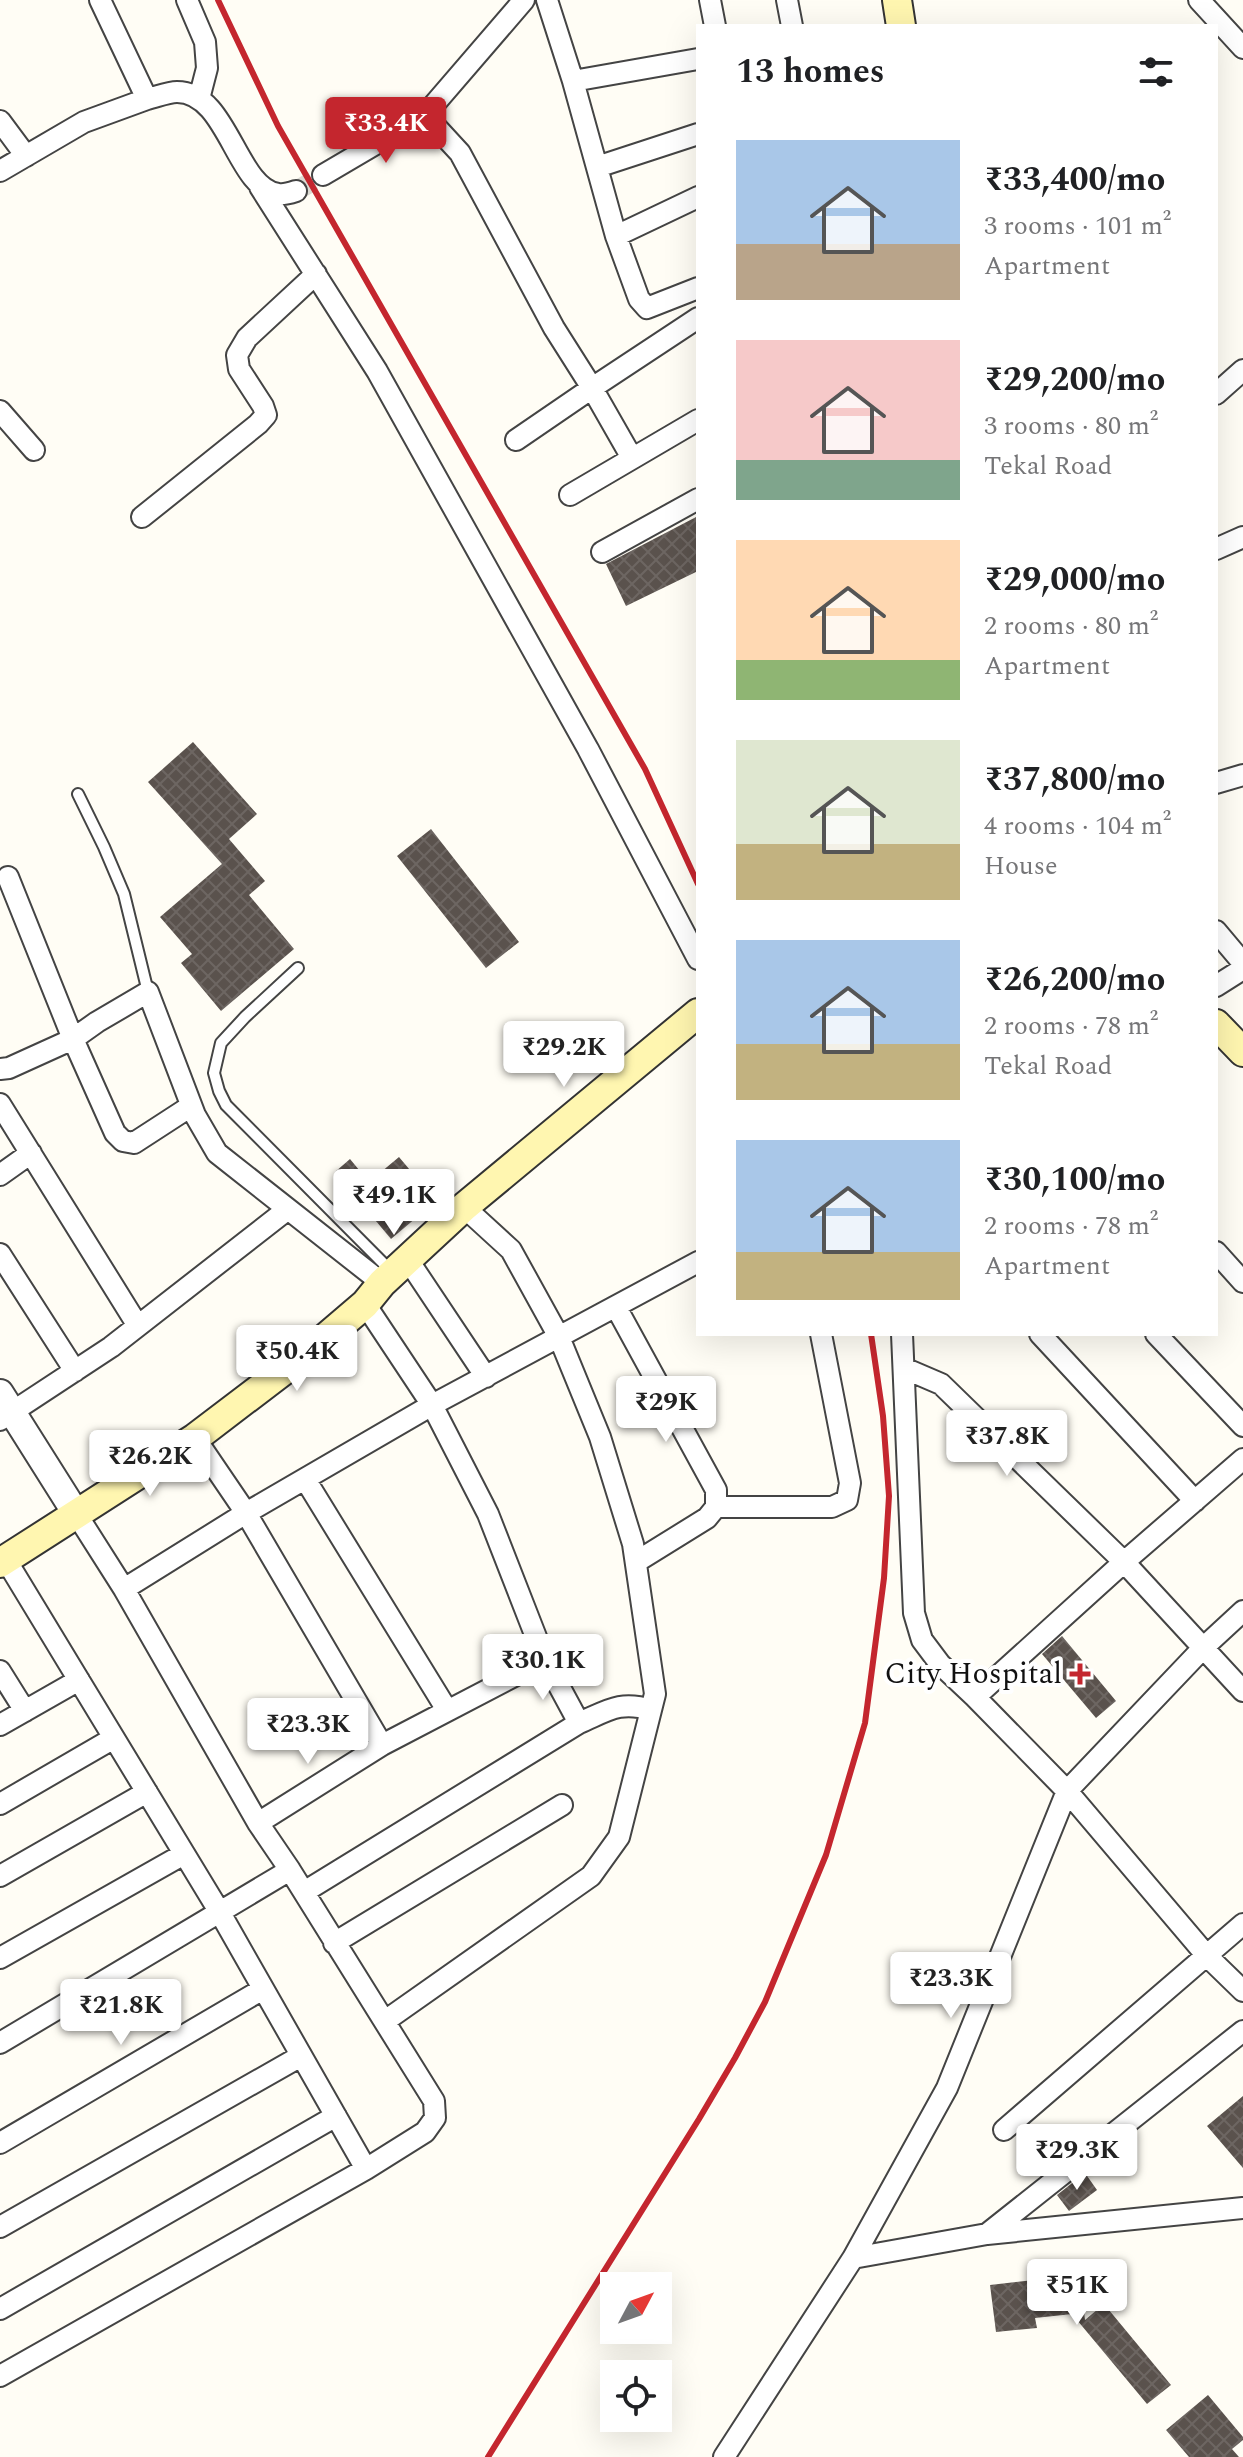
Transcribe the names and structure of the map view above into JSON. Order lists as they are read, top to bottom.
{
  "places": {
    "health": ["City Hospital"]
  },
  "north": "top right",
  "page": {
    "heading": "13 homes",
    "price": [
      "₹33.4K",
      "₹29.2K",
      "₹49.1K",
      "₹50.4K",
      "₹29K",
      "₹37.8K",
      "₹26.2K",
      "₹30.1K",
      "₹23.3K",
      "₹23.3K",
      "₹21.8K",
      "₹29.3K",
      "₹51K"
    ],
    "list": [
      {
        "name": "₹33,400/mo",
        "note": "3 rooms · 101 m² · Apartment"
      },
      {
        "name": "₹29,200/mo",
        "note": "3 rooms · 80 m² · Tekal Road"
      },
      {
        "name": "₹29,000/mo",
        "note": "2 rooms · 80 m² · Apartment"
      },
      {
        "name": "₹37,800/mo",
        "note": "4 rooms · 104 m² · House"
      },
      {
        "name": "₹26,200/mo",
        "note": "2 rooms · 78 m² · Tekal Road"
      },
      {
        "name": "₹30,100/mo",
        "note": "2 rooms · 78 m² · Apartment"
      }
    ]
  }
}
